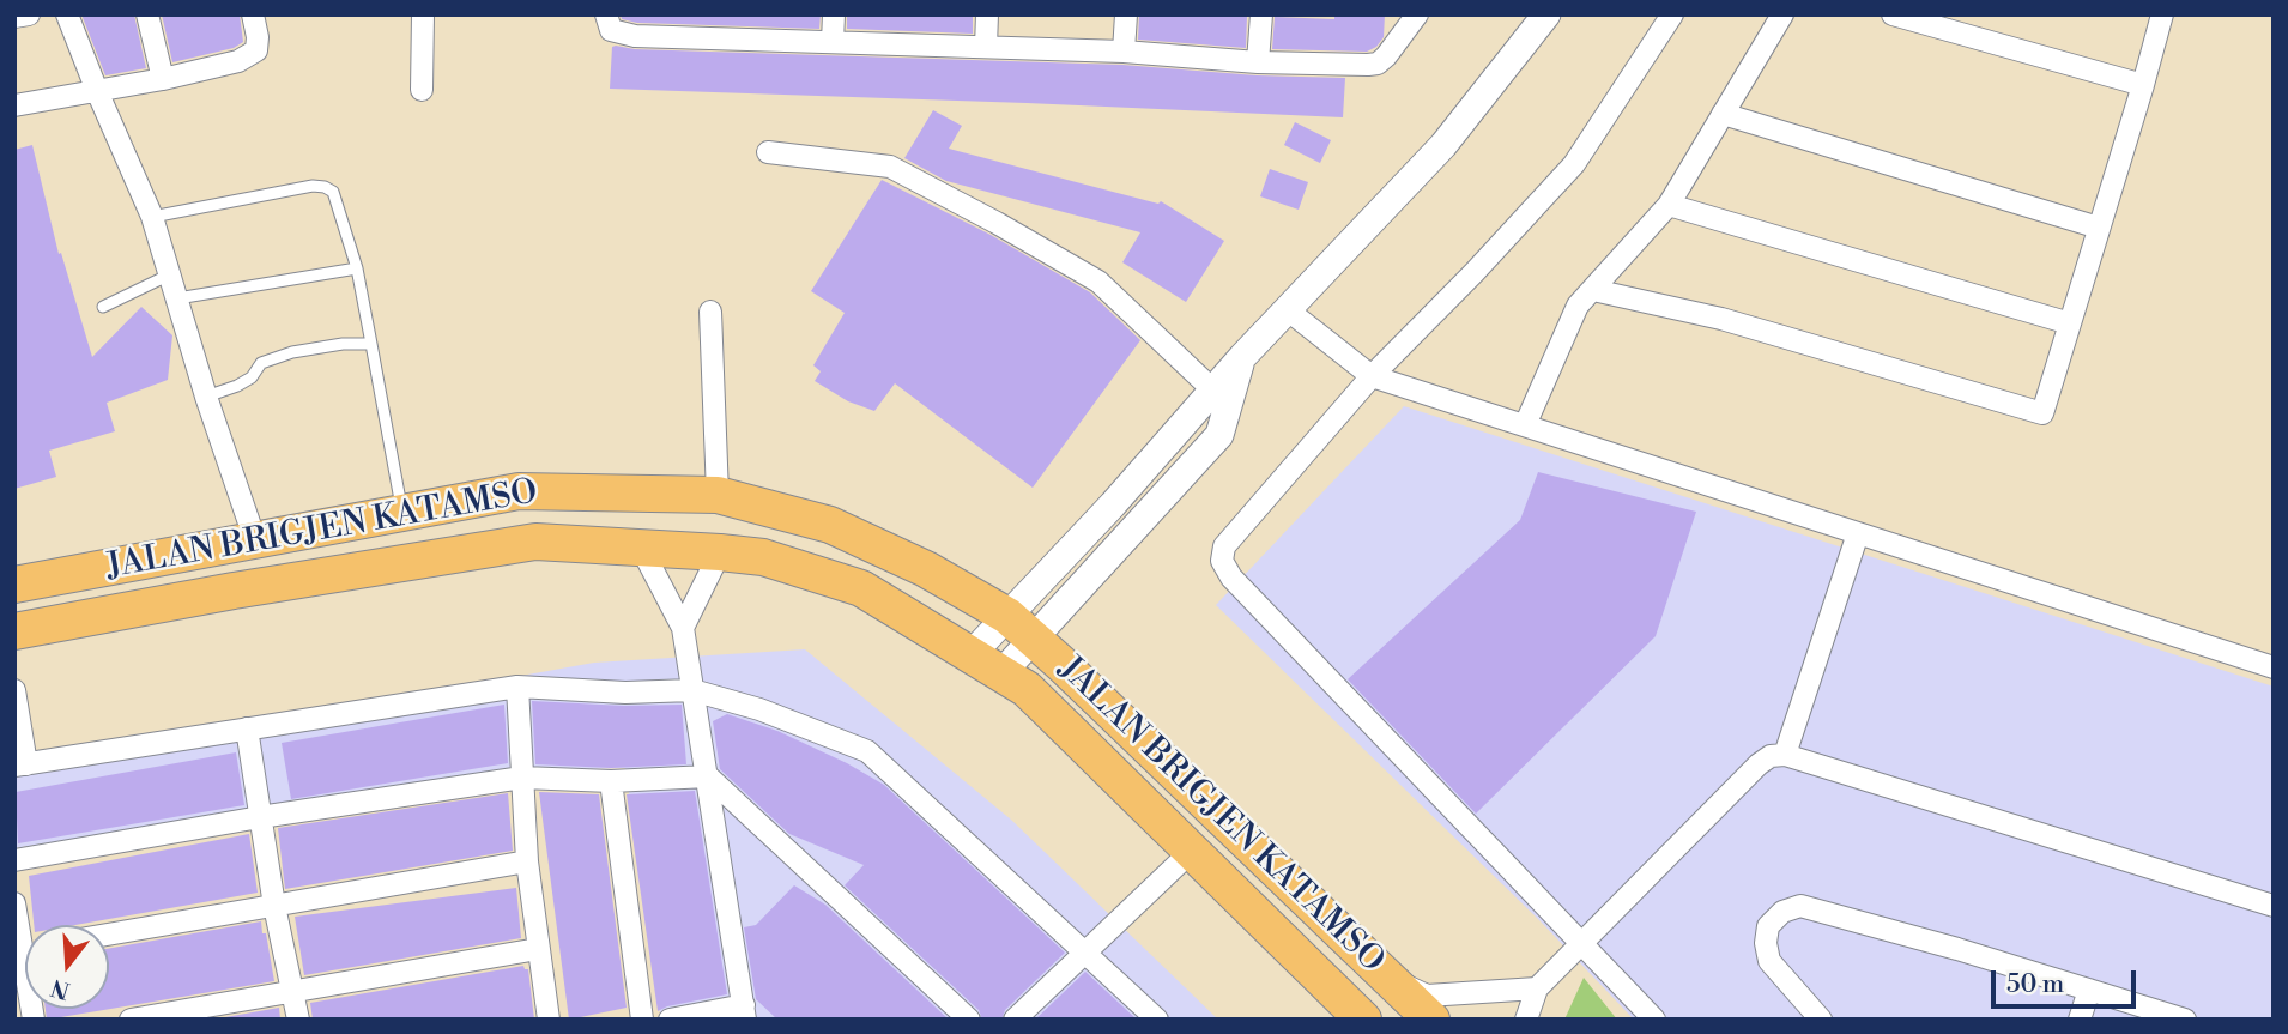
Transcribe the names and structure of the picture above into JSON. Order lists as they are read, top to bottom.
{
  "streets": {
    "highway": ["JALAN BRIGJEN KATAMSO"]
  },
  "scale_bar": "50 m",
  "north": "bottom"
}
